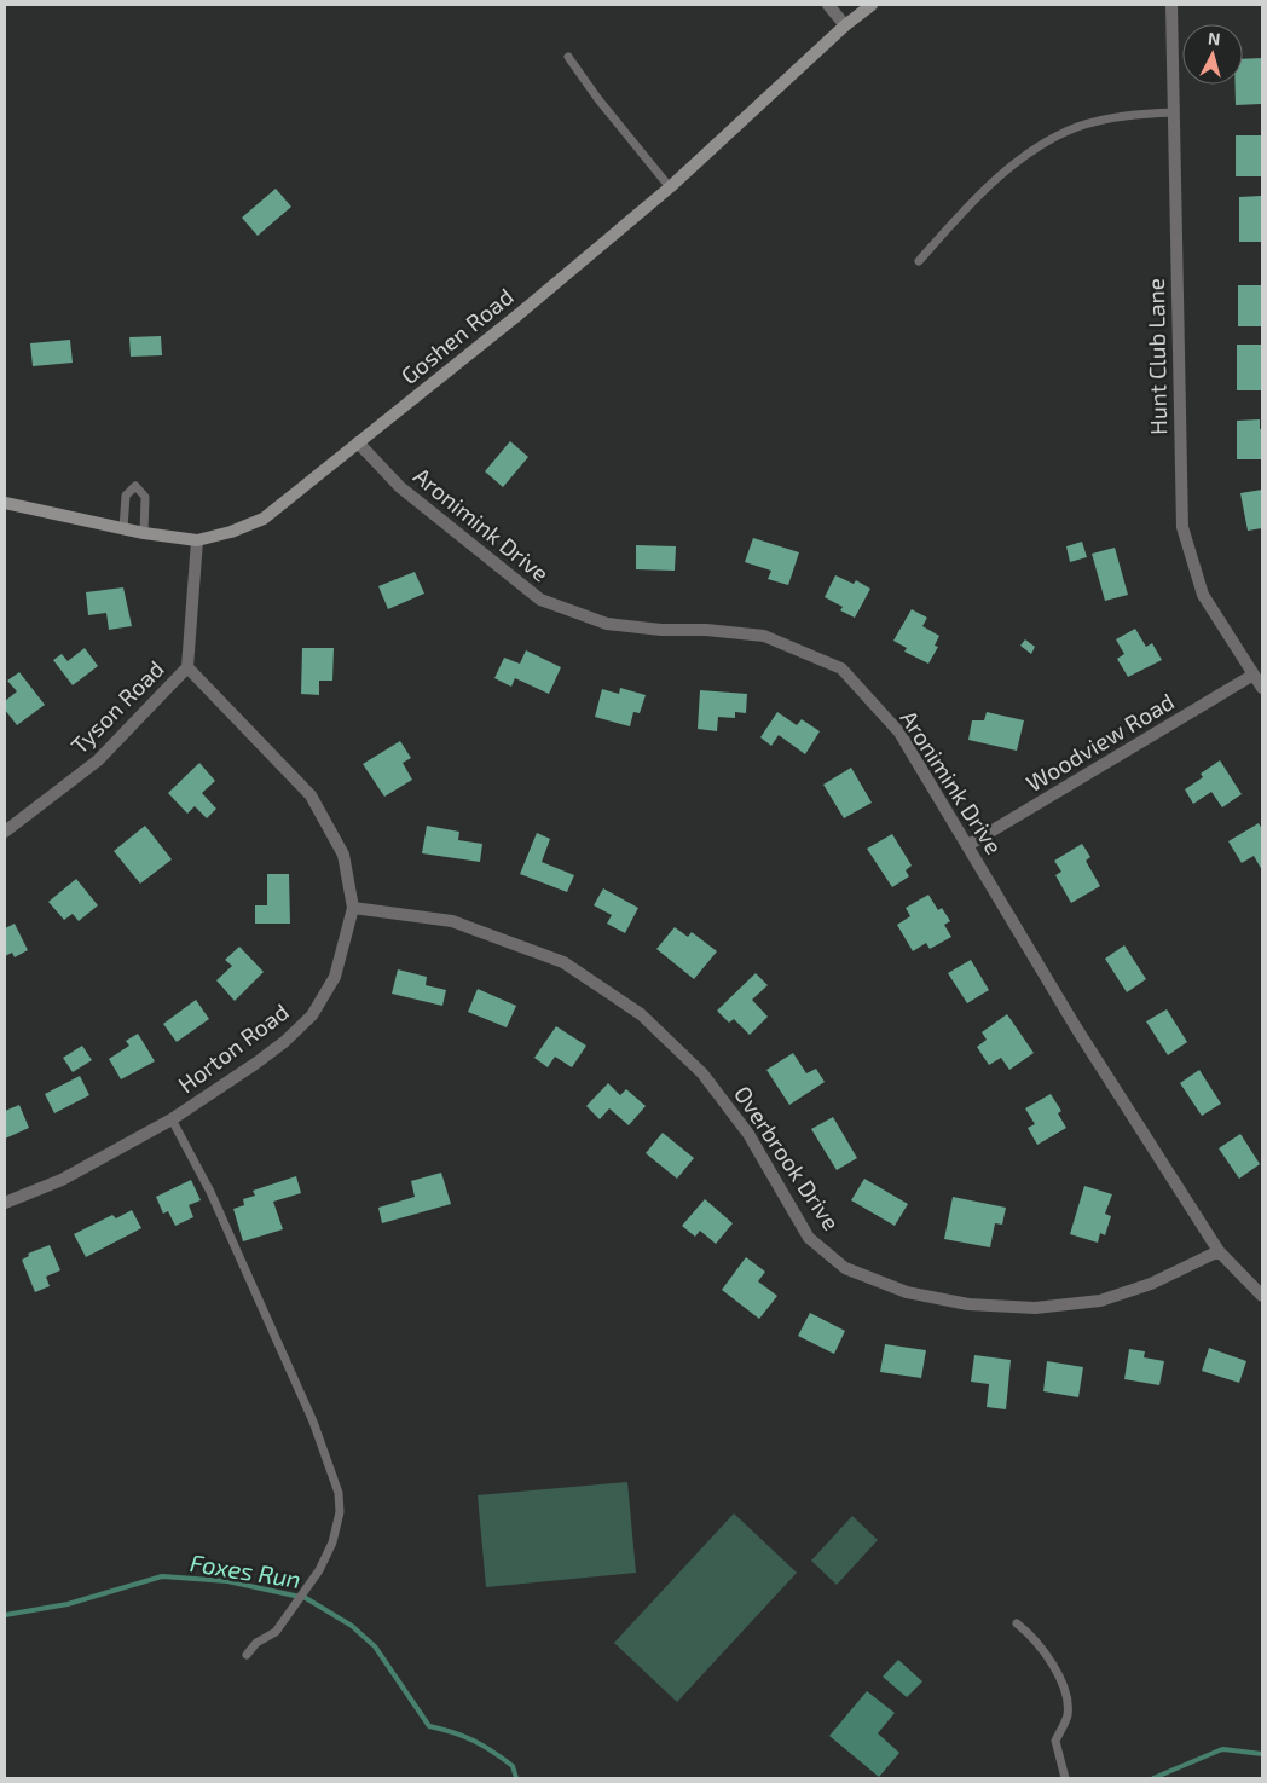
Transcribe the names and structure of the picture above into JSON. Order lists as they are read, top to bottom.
{
  "streets": {
    "street": [
      "Goshen Road",
      "Hunt Club Lane",
      "Aronimink Drive",
      "Tyson Road",
      "Woodview Road",
      "Horton Road",
      "Overbrook Drive"
    ]
  },
  "crossings": [
    ["Goshen Road", "Aronimink Drive"],
    ["Goshen Road", "Tyson Road"],
    ["Hunt Club Lane", "Woodview Road"],
    ["Aronimink Drive", "Woodview Road"],
    ["Aronimink Drive", "Overbrook Drive"],
    ["Tyson Road", "Horton Road"],
    ["Horton Road", "Overbrook Drive"]
  ],
  "water": ["Foxes Run"],
  "north": "top"
}
